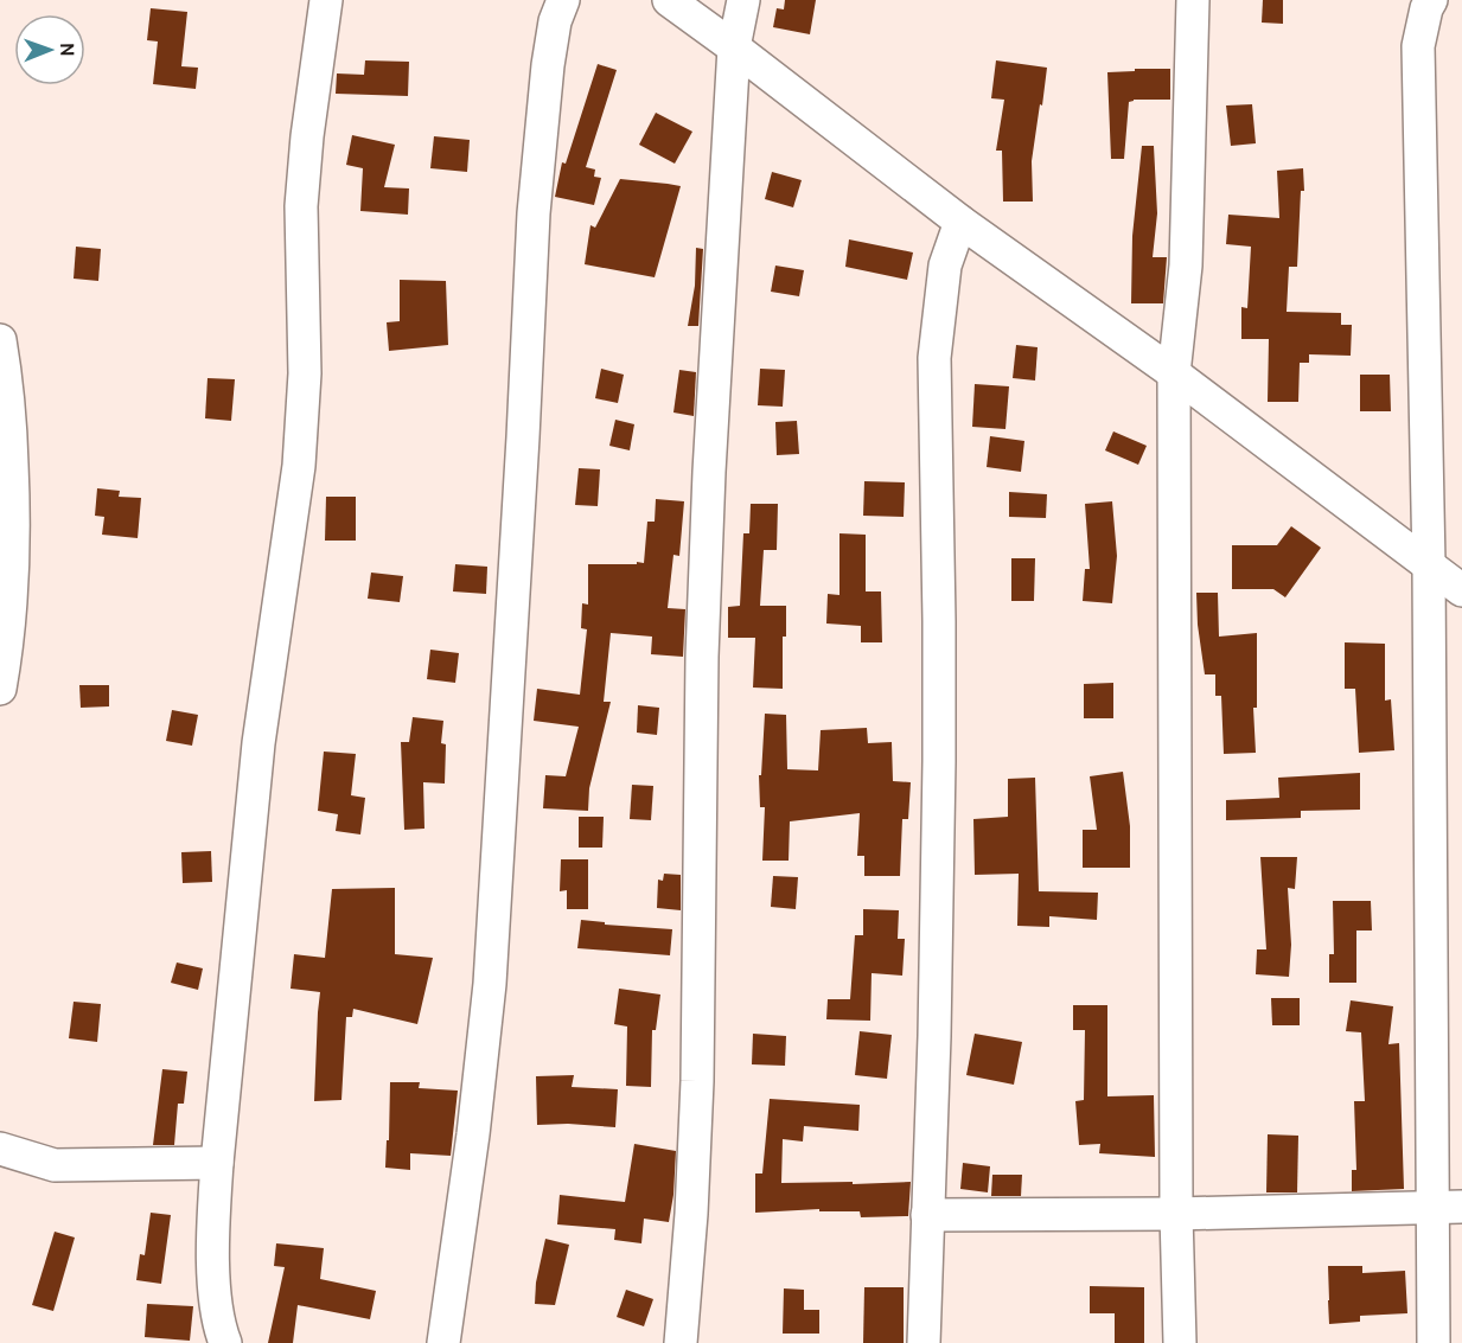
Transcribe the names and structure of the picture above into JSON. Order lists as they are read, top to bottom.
{
  "north": "right"
}
